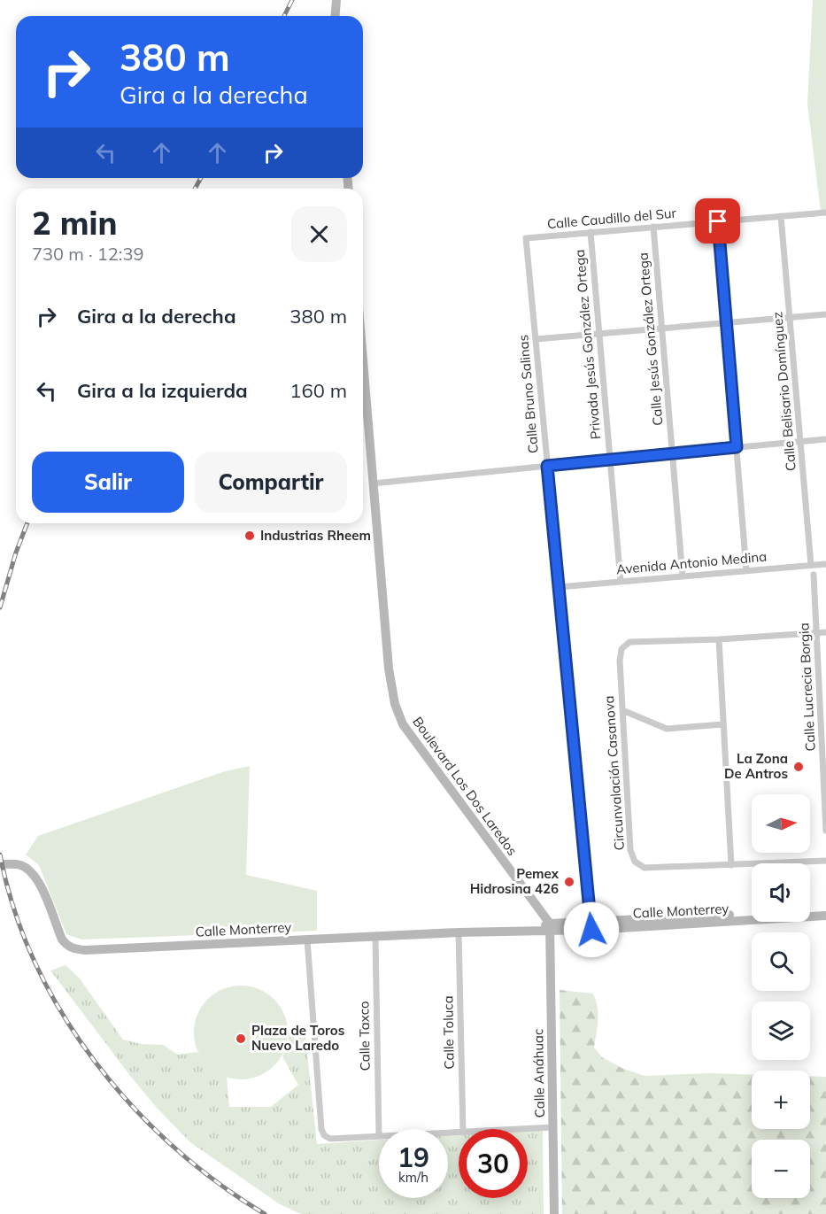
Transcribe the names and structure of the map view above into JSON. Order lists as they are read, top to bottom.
{
  "streets": {
    "street": [
      "Calle Caudillo del Sur",
      "Calle Jesús González Ortega",
      "Privada Jesús González Ortega",
      "Calle Belisario Domínguez",
      "Calle Bruno Salinas",
      "Avenida Antonio Medina",
      "Calle Lucrecia Borgia",
      "Circunvalación Casanova",
      "Boulevard Los Dos Laredos",
      "Calle Monterrey",
      "Calle Toluca",
      "Calle Taxco",
      "Calle Anáhuac"
    ]
  },
  "crossings": [
    ["Calle Caudillo del Sur", "Calle Jesús González Ortega"],
    ["Calle Caudillo del Sur", "Privada Jesús González Ortega"],
    ["Calle Caudillo del Sur", "Calle Belisario Domínguez"],
    ["Calle Caudillo del Sur", "Calle Bruno Salinas"],
    ["Calle Jesús González Ortega", "Avenida Antonio Medina"],
    ["Privada Jesús González Ortega", "Avenida Antonio Medina"],
    ["Calle Belisario Domínguez", "Avenida Antonio Medina"],
    ["Calle Bruno Salinas", "Avenida Antonio Medina"],
    ["Calle Bruno Salinas", "Calle Monterrey"],
    ["Boulevard Los Dos Laredos", "Calle Monterrey"],
    ["Boulevard Los Dos Laredos", "Calle Anáhuac"],
    ["Calle Monterrey", "Calle Toluca"],
    ["Calle Monterrey", "Calle Taxco"],
    ["Calle Monterrey", "Calle Anáhuac"]
  ],
  "places": [
    "Industrias Rheem",
    "La Zona De Antros",
    "Pemex Hidrosina 426",
    "Plaza de Toros Nuevo Laredo"
  ],
  "north": "right",
  "page": {
    "turn": ["380 m", "Gira a la derecha"],
    "heading": ["2 min", "730 m · 12:39"],
    "list": [
      {
        "name": "Gira a la derecha",
        "value": "380 m"
      },
      {
        "name": "Gira a la izquierda",
        "value": "160 m"
      }
    ],
    "buttons": ["Salir", "Compartir"],
    "map_buttons": ["+", "−"],
    "speed": "19 km/h",
    "limit": "30"
  }
}
